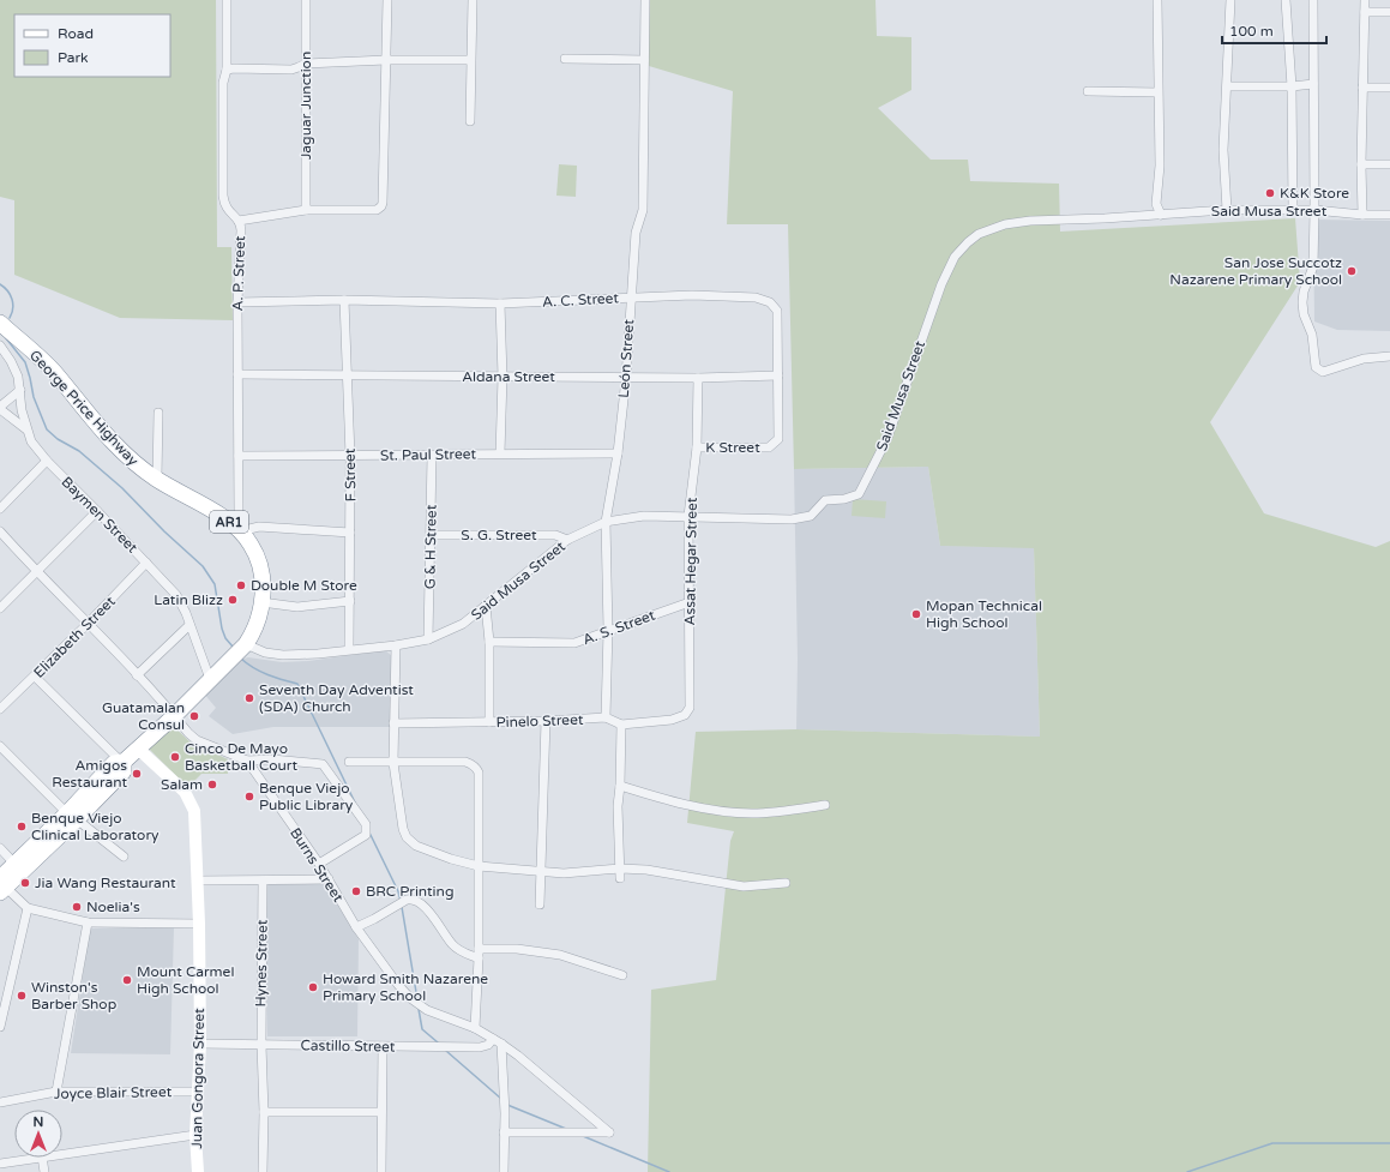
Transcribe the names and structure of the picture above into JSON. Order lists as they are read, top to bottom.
{
  "streets": {
    "highway": ["George Price Highway", "AR1"],
    "street": [
      "Jaguar Junction",
      "Said Musa Street",
      "A. P. Street",
      "A. C. Street",
      "León Street",
      "Aldana Street",
      "K Street",
      "St. Paul Street",
      "F Street",
      "Baymen Street",
      "S. G. Street",
      "G & H Street",
      "Assat Hegar Street",
      "A. S. Street",
      "Elizabeth Street",
      "Pinelo Street",
      "Burns Street",
      "Hynes Street",
      "Castillo Street",
      "Juan Gongora Street",
      "Joyce Blair Street"
    ]
  },
  "crossings": [
    ["Said Musa Street", "León Street"],
    ["Said Musa Street", "George Price Highway"],
    ["Said Musa Street", "F Street"],
    ["Said Musa Street", "S. G. Street"],
    ["Said Musa Street", "G & H Street"],
    ["Said Musa Street", "Assat Hegar Street"],
    ["A. P. Street", "A. C. Street"],
    ["A. P. Street", "Aldana Street"],
    ["A. P. Street", "George Price Highway"],
    ["A. P. Street", "St. Paul Street"],
    ["A. C. Street", "León Street"],
    ["A. C. Street", "Aldana Street"],
    ["A. C. Street", "K Street"],
    ["A. C. Street", "F Street"],
    ["León Street", "Aldana Street"],
    ["León Street", "St. Paul Street"],
    ["León Street", "A. S. Street"],
    ["León Street", "Pinelo Street"],
    ["Aldana Street", "F Street"],
    ["Aldana Street", "Assat Hegar Street"],
    ["George Price Highway", "Baymen Street"],
    ["George Price Highway", "AR1"],
    ["George Price Highway", "Juan Gongora Street"],
    ["K Street", "Assat Hegar Street"],
    ["St. Paul Street", "F Street"],
    ["St. Paul Street", "G & H Street"],
    ["Baymen Street", "Elizabeth Street"],
    ["S. G. Street", "G & H Street"],
    ["Assat Hegar Street", "A. S. Street"],
    ["Assat Hegar Street", "Pinelo Street"],
    ["Burns Street", "Castillo Street"],
    ["Hynes Street", "Castillo Street"],
    ["Castillo Street", "Juan Gongora Street"],
    ["Juan Gongora Street", "Joyce Blair Street"]
  ],
  "places": [
    "K&K Store",
    "San Jose Succotz Nazarene Primary School",
    "Double M Store",
    "Latin Blizz",
    "Mopan Technical High School",
    "Seventh Day Adventist (SDA) Church",
    "Guatamalan Consul",
    "Cinco De Mayo Basketball Court",
    "Amigos Restaurant",
    "Salam",
    "Benque Viejo Public Library",
    "Benque Viejo Clinical Laboratory",
    "Jia Wang Restaurant",
    "BRC Printing",
    "Noelia's",
    "Mount Carmel High School",
    "Howard Smith Nazarene Primary School",
    "Winston's Barber Shop"
  ],
  "legend": ["Road", "Park"],
  "scale_bar": "100 m",
  "north": "top"
}
